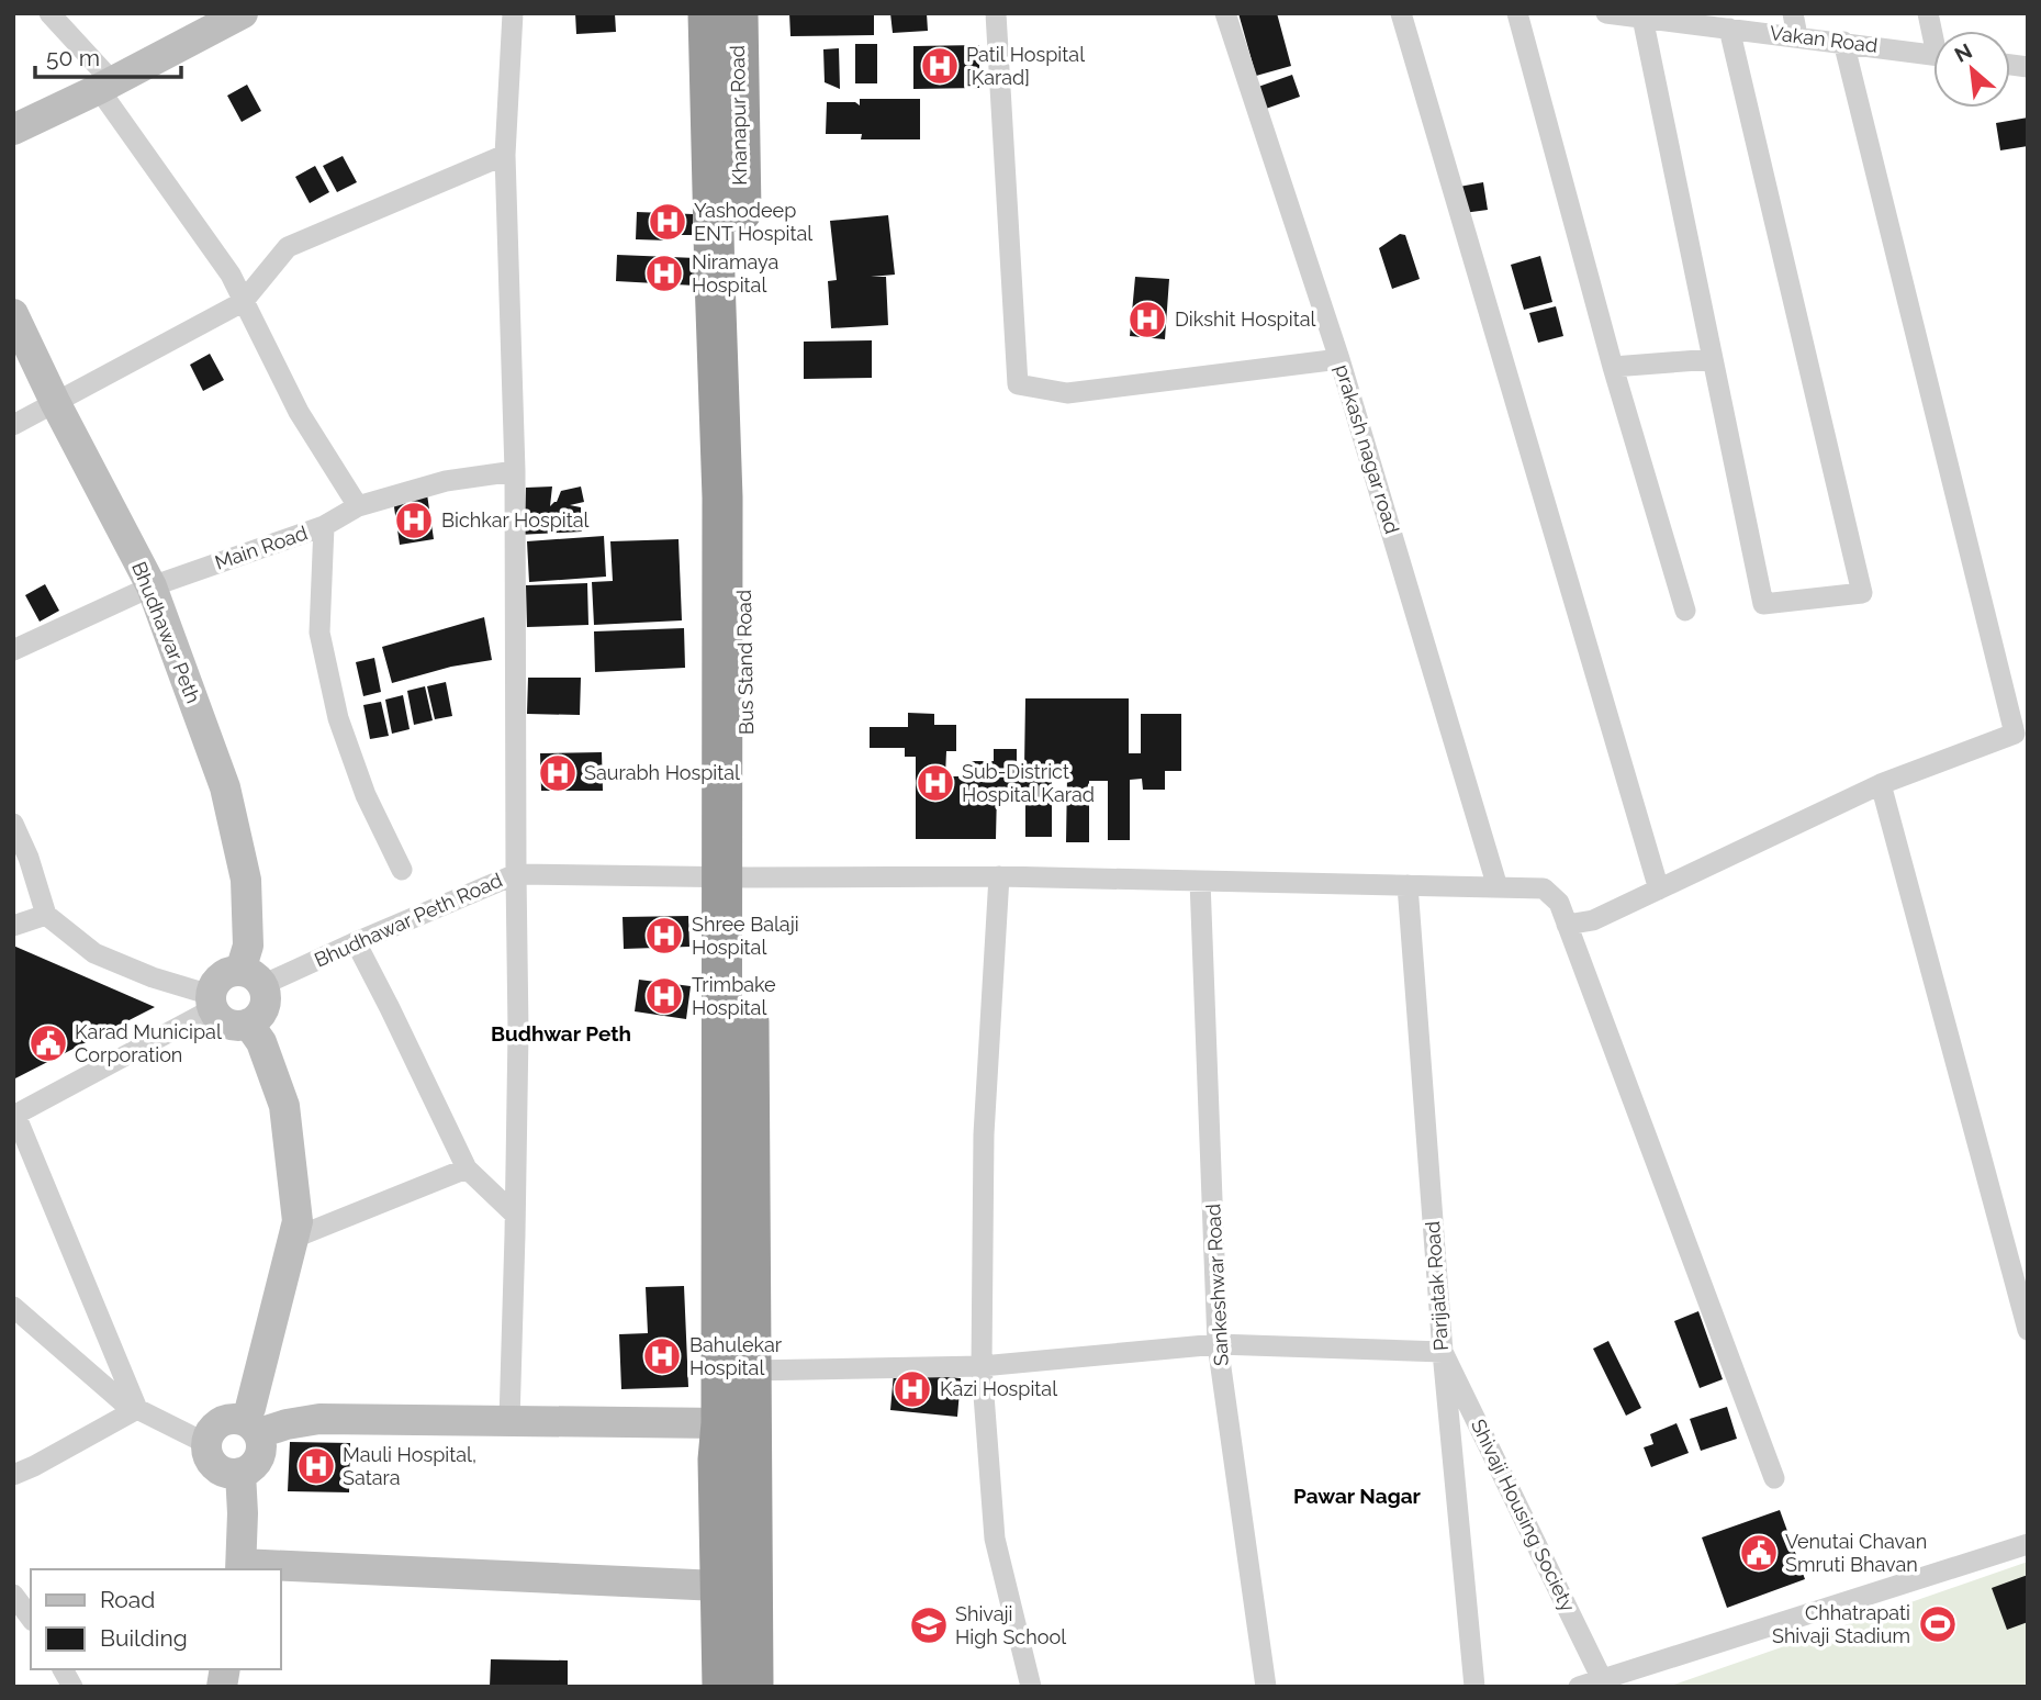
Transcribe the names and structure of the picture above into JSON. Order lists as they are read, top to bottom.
{
  "streets": {
    "highway": ["Khanapur Road", "Bus Stand Road"],
    "street": [
      "Vakan Road",
      "prakash nagar road",
      "Main Road",
      "Bhudhawar Peth",
      "Bhudhawar Peth Road",
      "Sankeshwar Road",
      "Parijatak Road",
      "Shivaji Housing Society"
    ]
  },
  "crossings": [
    ["Khanapur Road", "Bus Stand Road"],
    ["prakash nagar road", "Bhudhawar Peth Road"],
    ["Main Road", "Bhudhawar Peth"],
    ["Bhudhawar Peth", "Bhudhawar Peth Road"],
    ["Bus Stand Road", "Bhudhawar Peth Road"],
    ["Bhudhawar Peth Road", "Sankeshwar Road"],
    ["Bhudhawar Peth Road", "Parijatak Road"],
    ["Parijatak Road", "Shivaji Housing Society"]
  ],
  "districts": ["Budhwar Peth", "Pawar Nagar"],
  "places": {
    "hospital": [
      "Patil Hospital [Karad]",
      "Yashodeep ENT Hospital",
      "Niramaya Hospital",
      "Dikshit Hospital",
      "Bichkar Hospital",
      "Saurabh Hospital",
      "Sub-District Hospital Karad",
      "Shree Balaji Hospital",
      "Trimbake Hospital",
      "Bahulekar Hospital",
      "Kazi Hospital",
      "Mauli Hospital, Satara"
    ],
    "public building": ["Karad Municipal Corporation", "Venutai Chavan Smruti Bhavan"],
    "sports": ["Chhatrapati Shivaji Stadium"],
    "school or university": ["Shivaji High School"]
  },
  "legend": ["Road", "Building"],
  "scale_bar": "50 m",
  "north": "top left"
}
